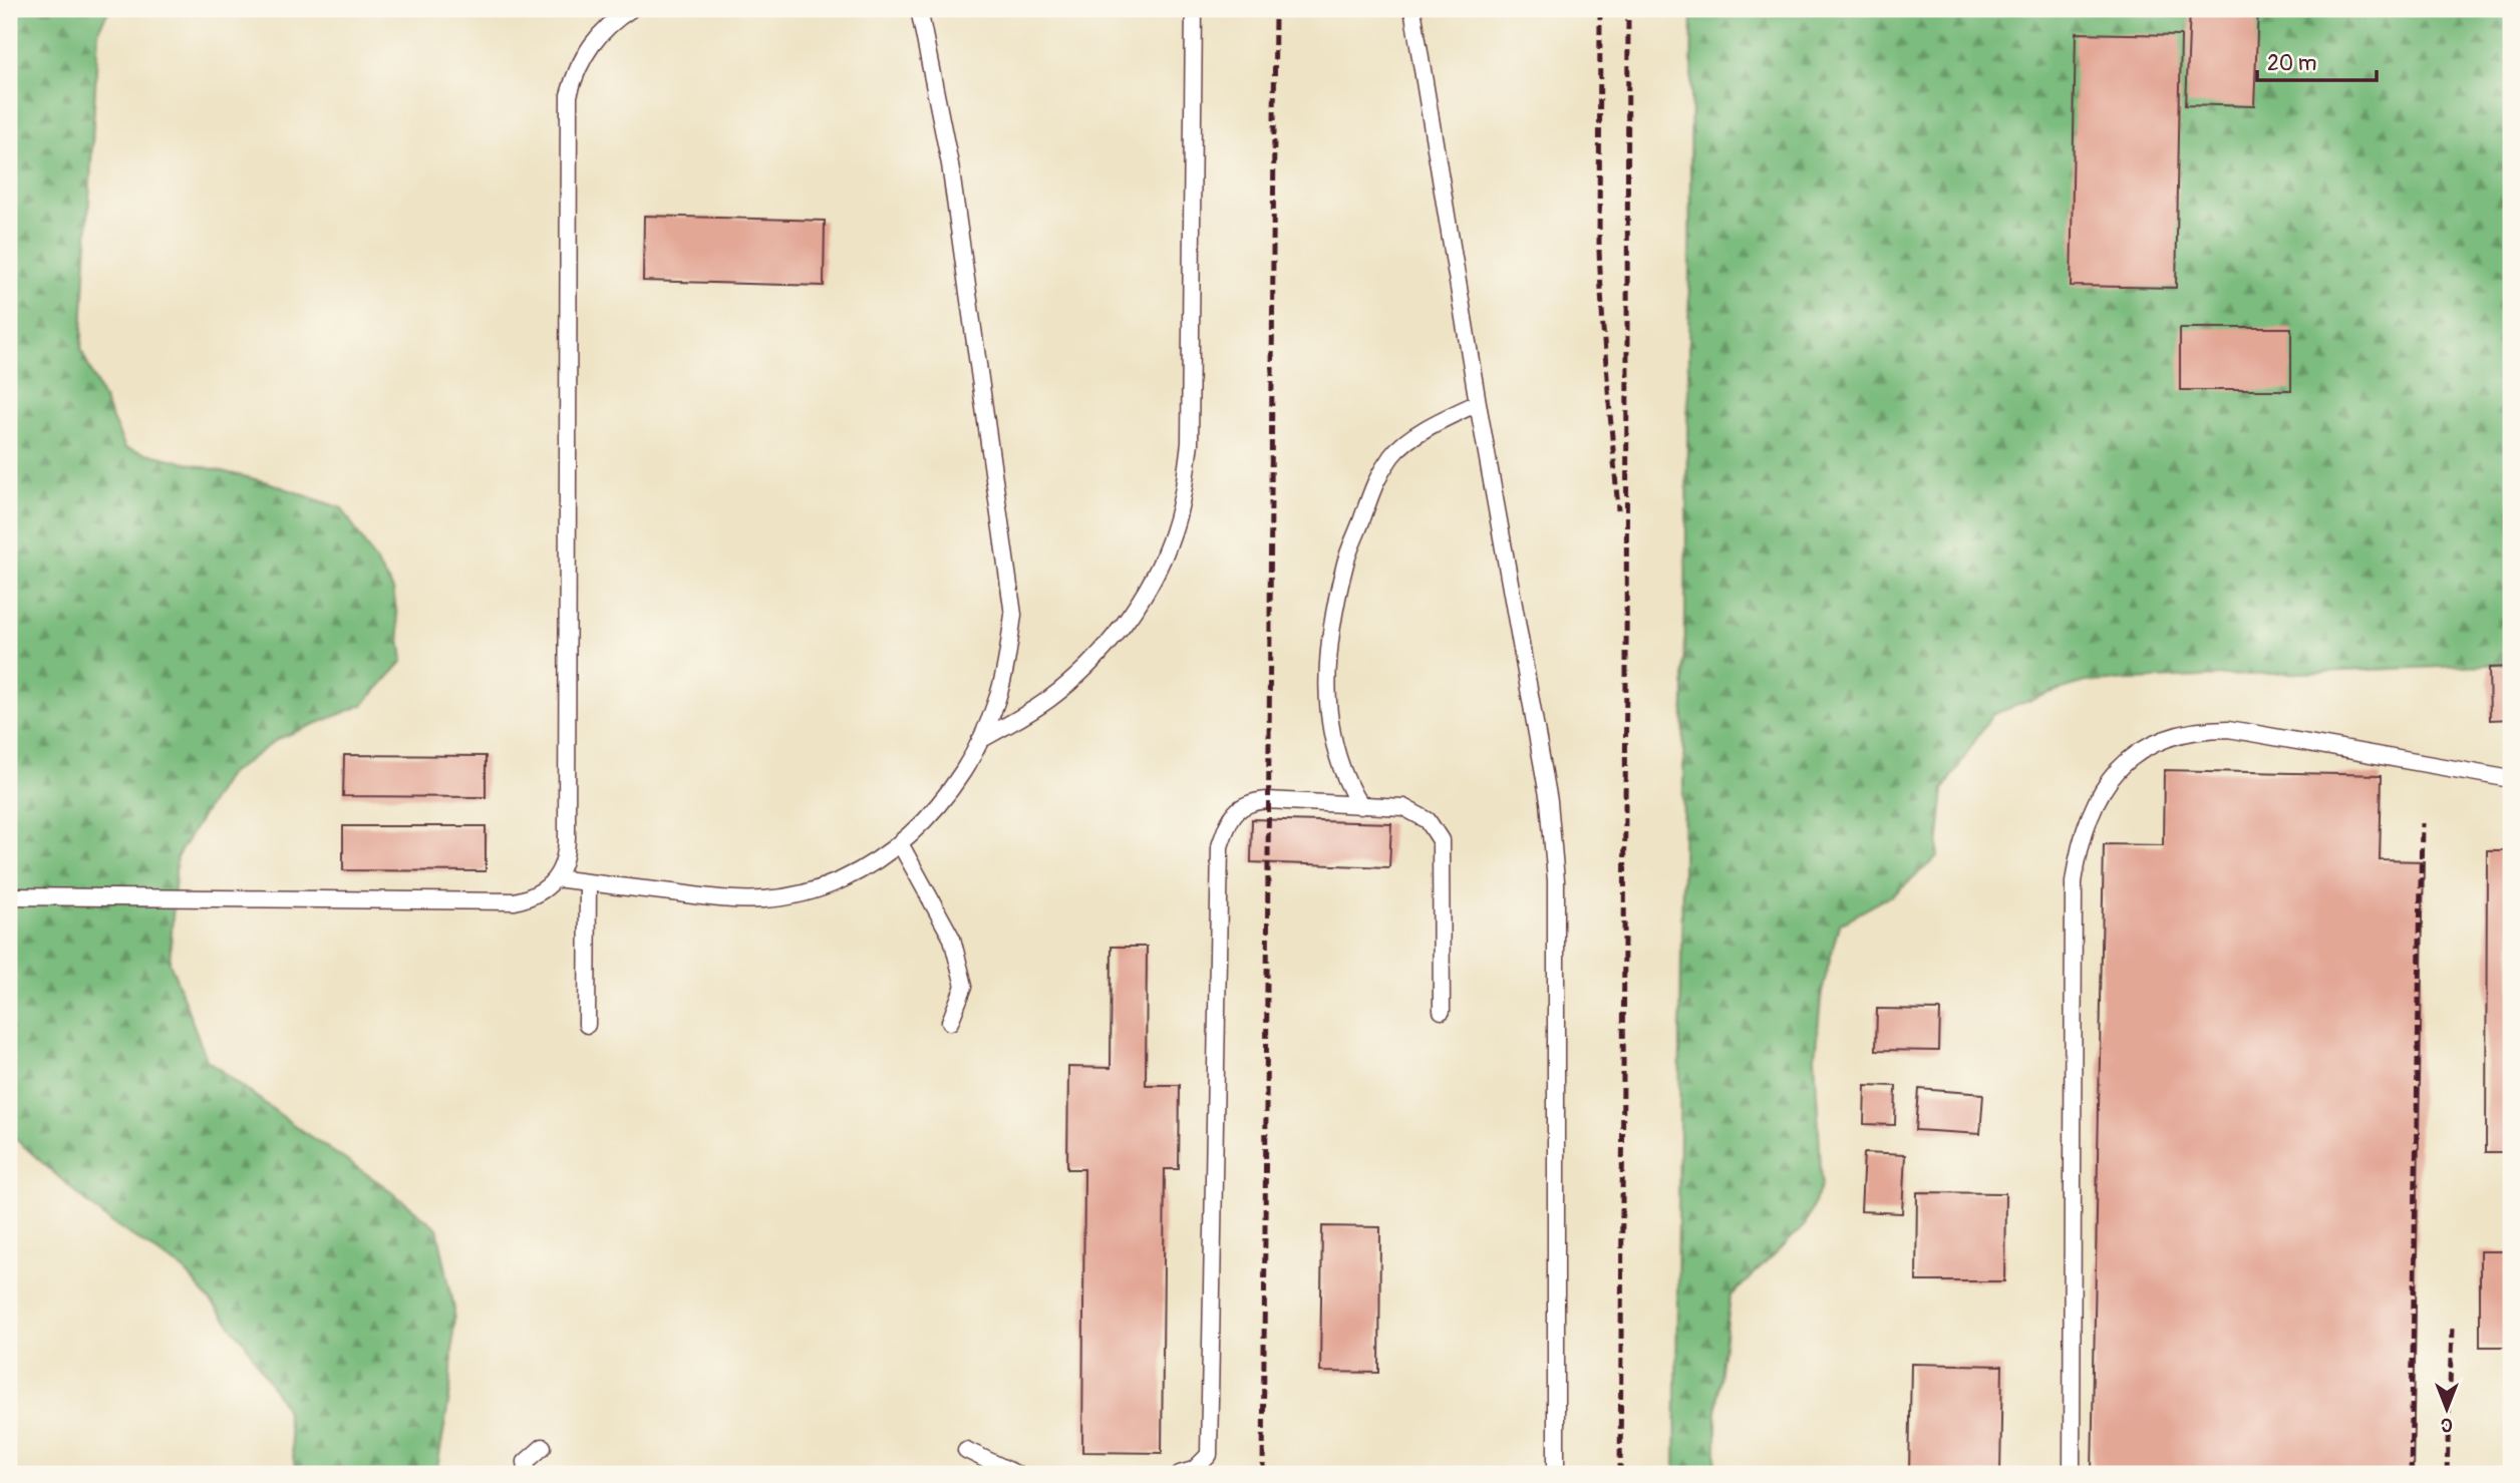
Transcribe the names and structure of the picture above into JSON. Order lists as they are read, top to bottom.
{
  "scale_bar": "20 m",
  "north": "bottom"
}
